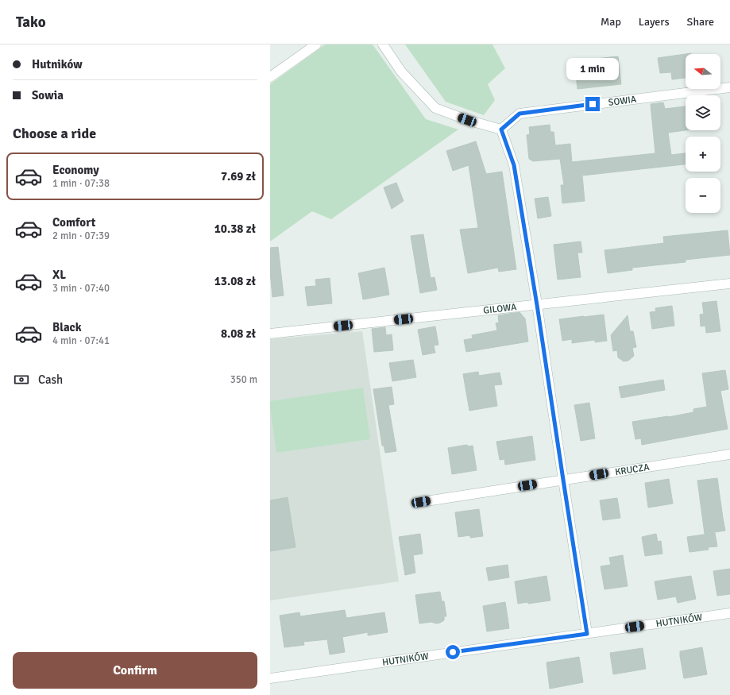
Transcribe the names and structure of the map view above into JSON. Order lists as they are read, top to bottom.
{
  "streets": {
    "street": [
      "SOWIA",
      "GILOWA",
      "KRUCZA",
      "HUTNIKÓW"
    ]
  },
  "north": "left",
  "page": {
    "header": "Tako",
    "nav": ["Map", "Layers", "Share"],
    "banner": ["Hutników", "Sowia"],
    "map_buttons": ["+", "−"],
    "bubble": "1 min",
    "heading": "Choose a ride",
    "list": [
      {
        "name": "Economy",
        "note": "1 min · 07:38",
        "value": "7.69 zł"
      },
      {
        "name": "Comfort",
        "note": "2 min · 07:39",
        "value": "10.38 zł"
      },
      {
        "name": "XL",
        "note": "3 min · 07:40",
        "value": "13.08 zł"
      },
      {
        "name": "Black",
        "note": "4 min · 07:41",
        "value": "8.08 zł"
      }
    ],
    "pay": ["Cash", "350 m"],
    "buttons": "Confirm"
  }
}
